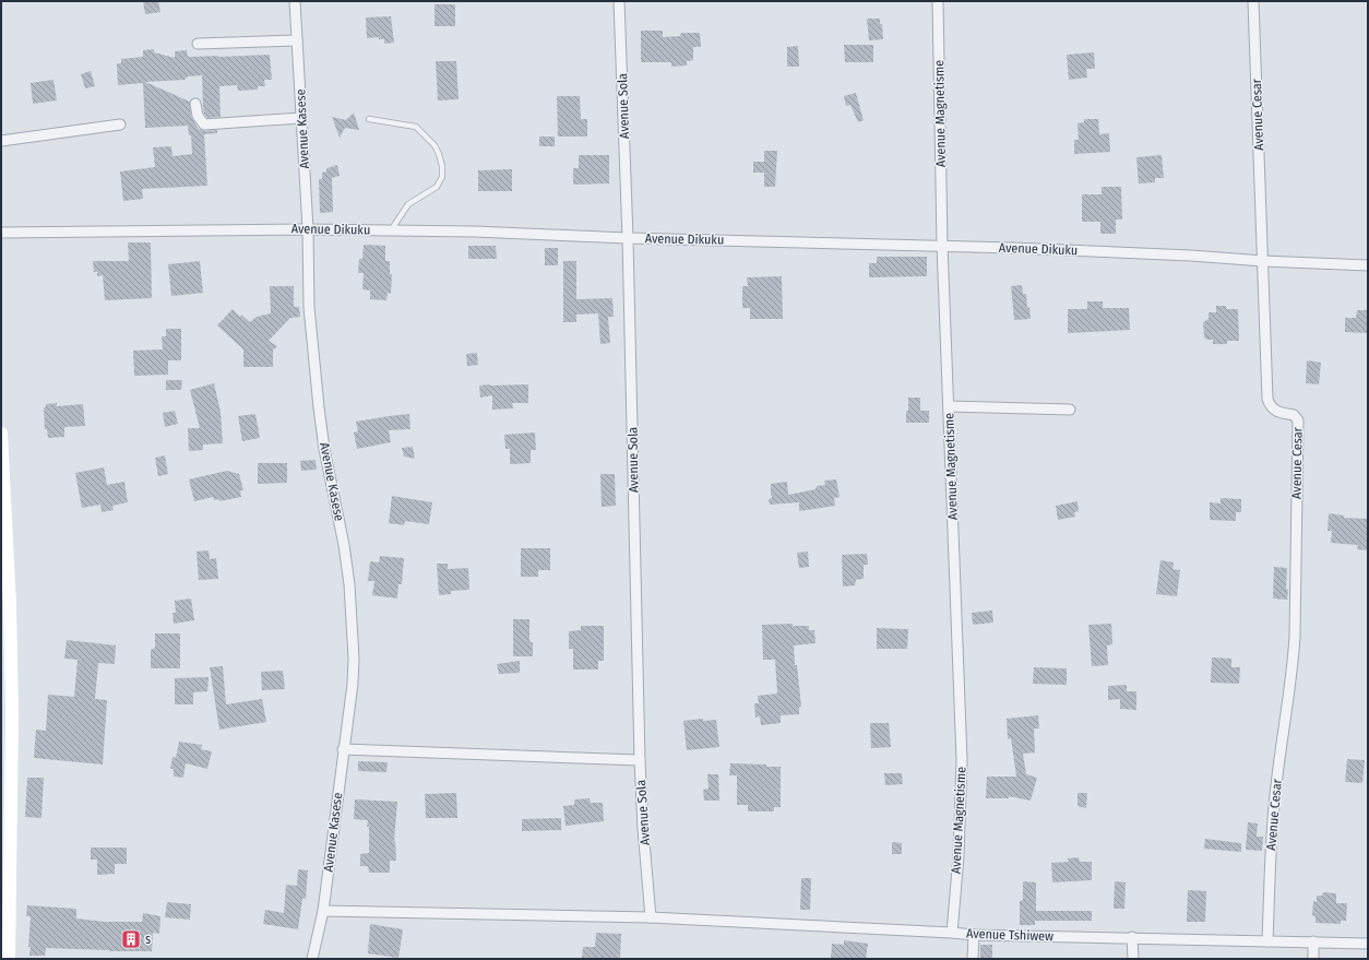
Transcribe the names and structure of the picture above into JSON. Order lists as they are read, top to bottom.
{
  "streets": {
    "street": [
      "Avenue Sola",
      "Avenue Magnetisme",
      "Avenue Cesar",
      "Avenue Kasese",
      "Avenue Dikuku",
      "Avenue Tshiwew"
    ]
  },
  "crossings": [
    ["Avenue Sola", "Avenue Dikuku"],
    ["Avenue Sola", "Avenue Tshiwew"],
    ["Avenue Magnetisme", "Avenue Dikuku"],
    ["Avenue Magnetisme", "Avenue Tshiwew"],
    ["Avenue Cesar", "Avenue Dikuku"],
    ["Avenue Cesar", "Avenue Tshiwew"],
    ["Avenue Kasese", "Avenue Dikuku"],
    ["Avenue Kasese", "Avenue Tshiwew"]
  ],
  "places": {
    "building": ["s"]
  }
}
